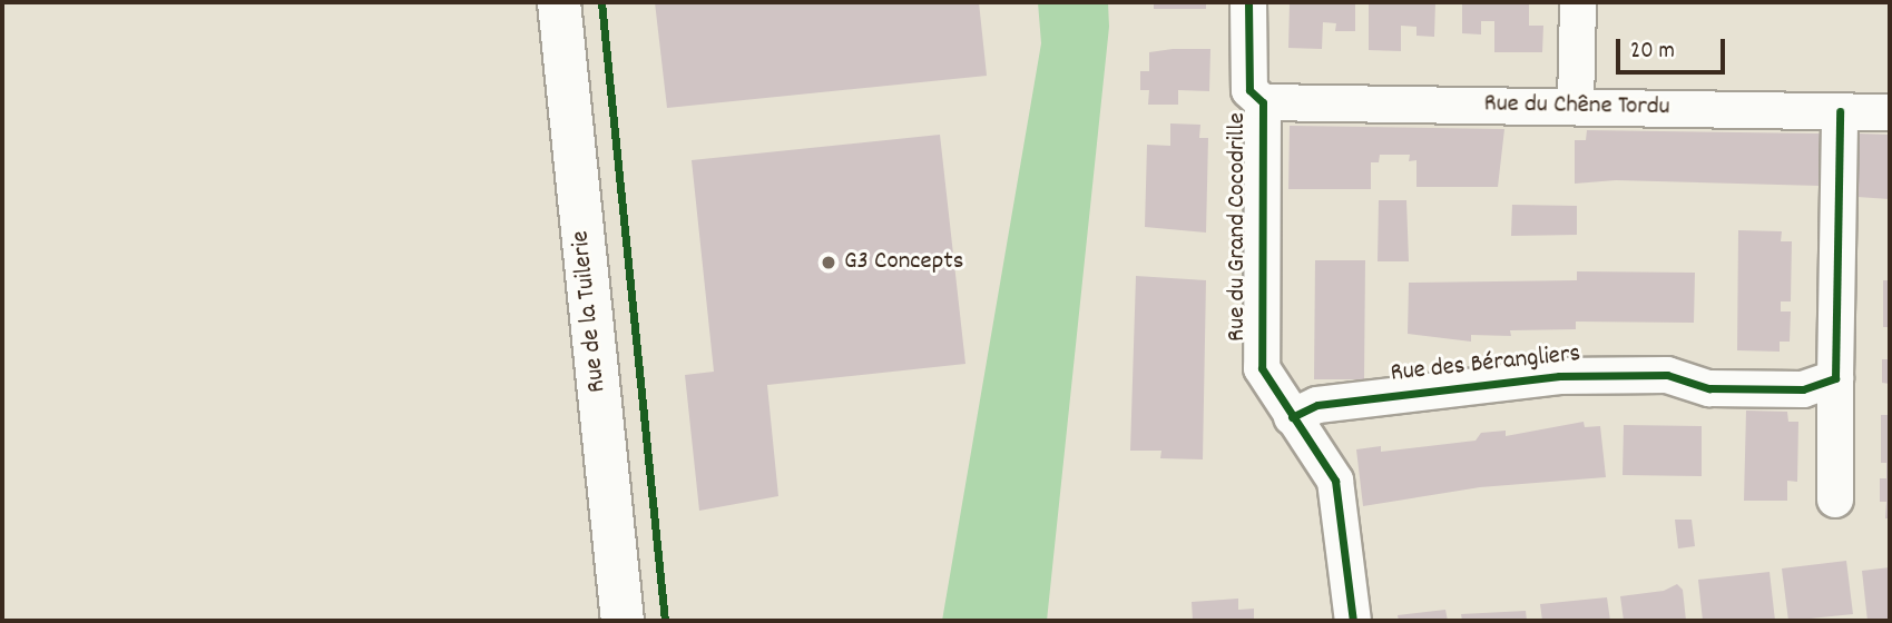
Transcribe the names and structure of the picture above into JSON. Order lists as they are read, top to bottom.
{
  "streets": {
    "street": [
      "Rue du Chêne Tordu",
      "Rue du Grand Cocodrille",
      "Rue de la Tuilerie",
      "Rue des Bérangliers"
    ]
  },
  "crossings": [
    ["Rue du Chêne Tordu", "Rue du Grand Cocodrille"],
    ["Rue du Grand Cocodrille", "Rue des Bérangliers"]
  ],
  "places": ["G3 Concepts"],
  "scale_bar": "20 m"
}
